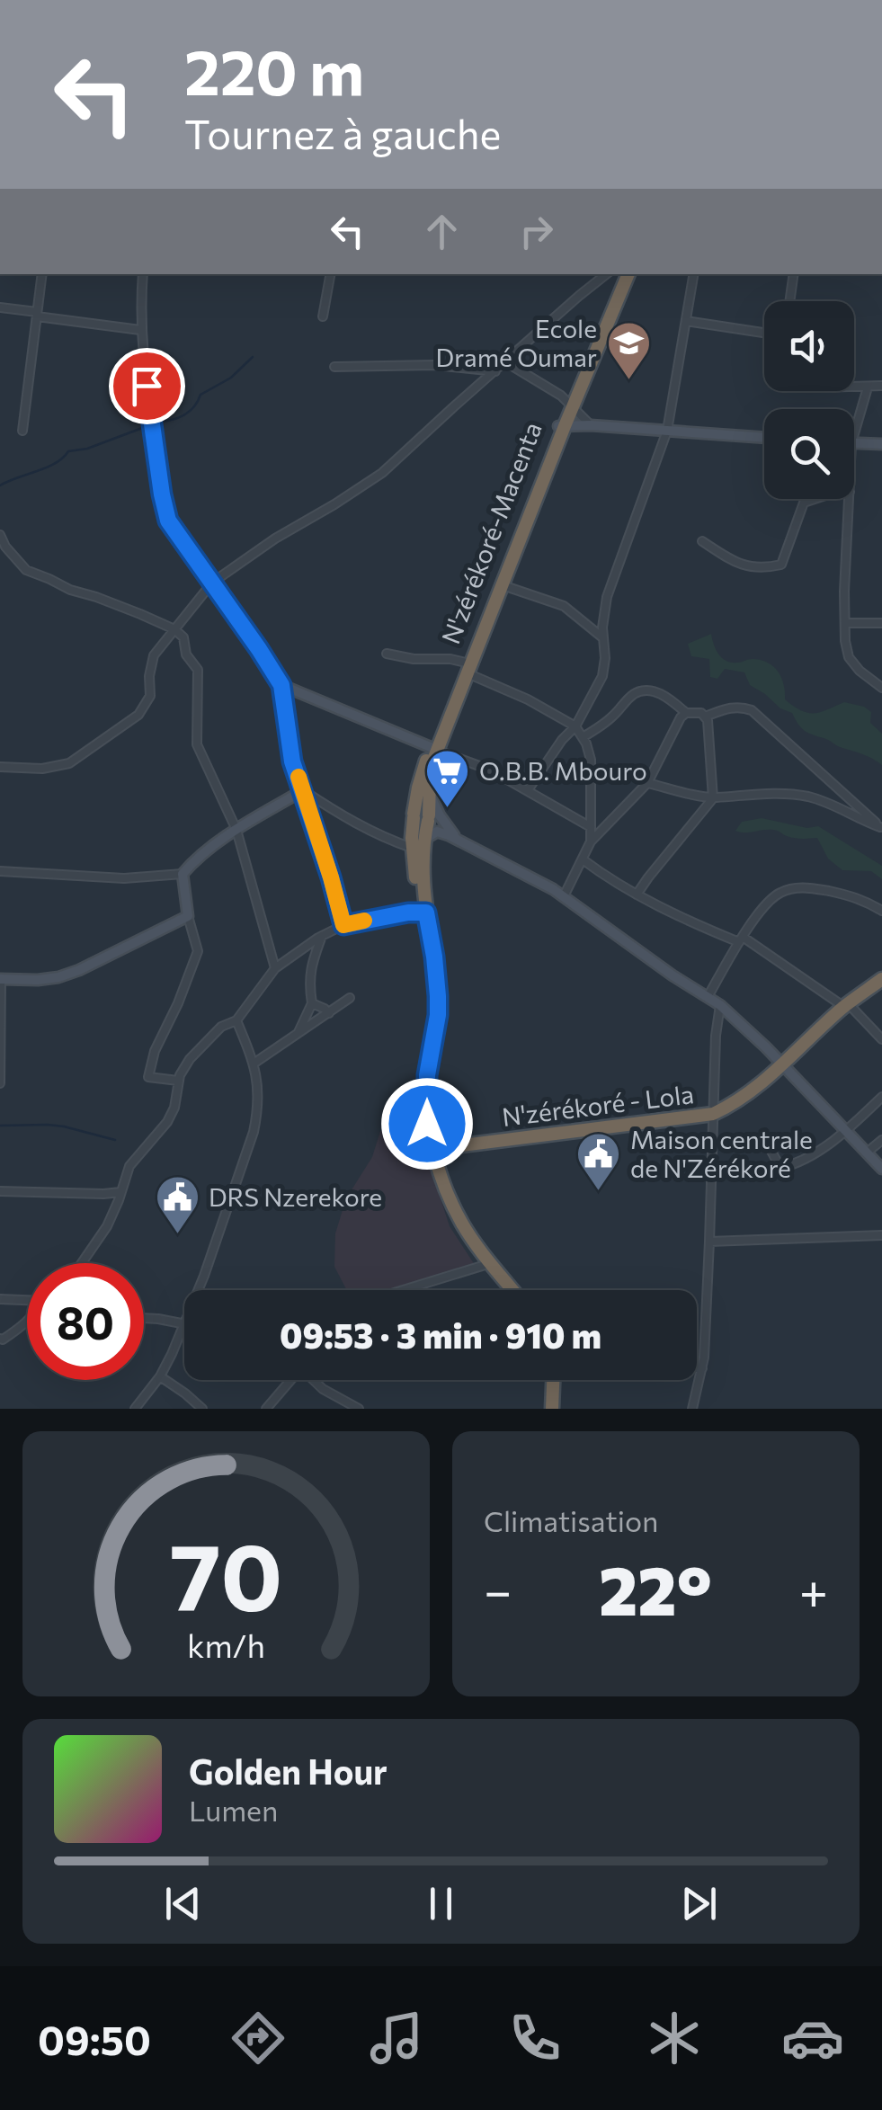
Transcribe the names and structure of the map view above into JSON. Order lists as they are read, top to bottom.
{
  "streets": {
    "highway": ["N'zérékoré - Lola"]
  },
  "places": {
    "school or university": ["Ecole Dramé Oumar"],
    "supermarket": ["O.B.B. Mbouro"],
    "public building": ["Maison centrale de N'Zérékoré", "DRS Nzerekore"]
  },
  "page": {
    "turn": ["220 m", "Tournez à gauche"],
    "limit": "80",
    "trip": "09:53 · 3 min · 910 m",
    "tile": "Climatisation",
    "heat": ["−", "22°", "+"],
    "song": ["Golden Hour", "Lumen"],
    "tabs": "09:50",
    "gauge": ["70", "km/h"]
  }
}
